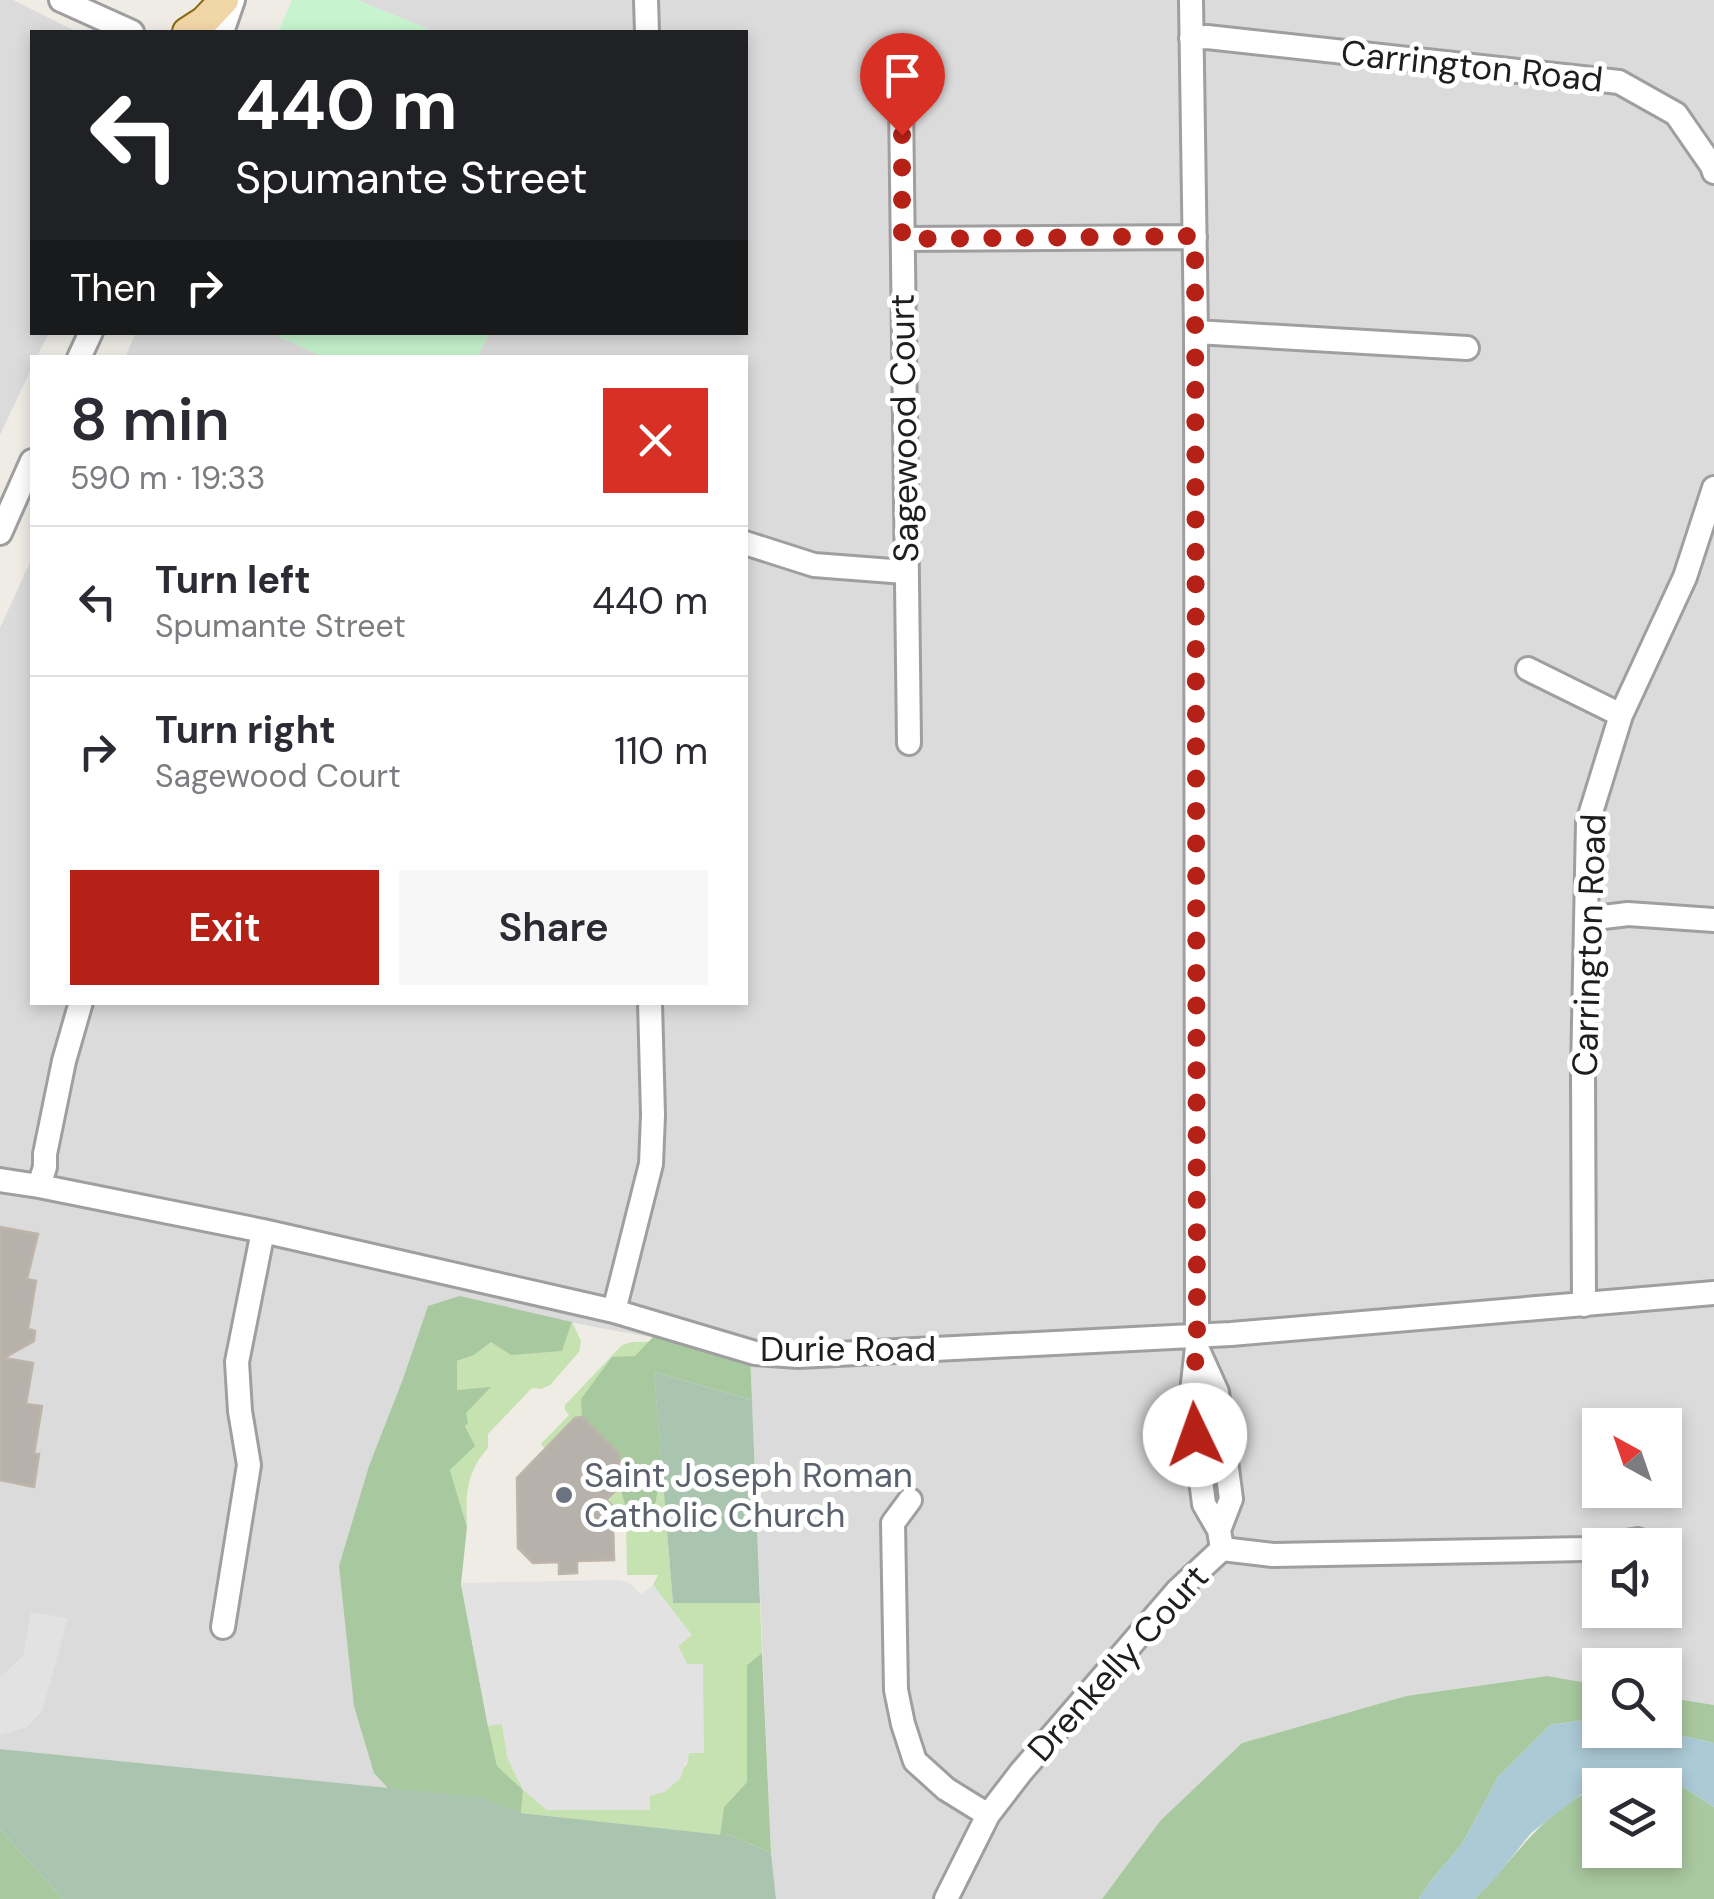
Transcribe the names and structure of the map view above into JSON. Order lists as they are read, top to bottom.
{
  "streets": {
    "street": [
      "Carrington Road",
      "Sagewood Court",
      "Durie Road",
      "Drenkelly Court"
    ]
  },
  "crossings": [
    ["Carrington Road", "Durie Road"]
  ],
  "places": ["Saint Joseph Roman Catholic Church"],
  "north": "top left",
  "page": {
    "turn": ["440 m", "Spumante Street"],
    "then": "Then",
    "heading": ["8 min", "590 m · 19:33"],
    "list": [
      {
        "name": "Turn left",
        "note": "Spumante Street",
        "value": "440 m"
      },
      {
        "name": "Turn right",
        "note": "Sagewood Court",
        "value": "110 m"
      }
    ],
    "buttons": ["Exit", "Share"]
  }
}
